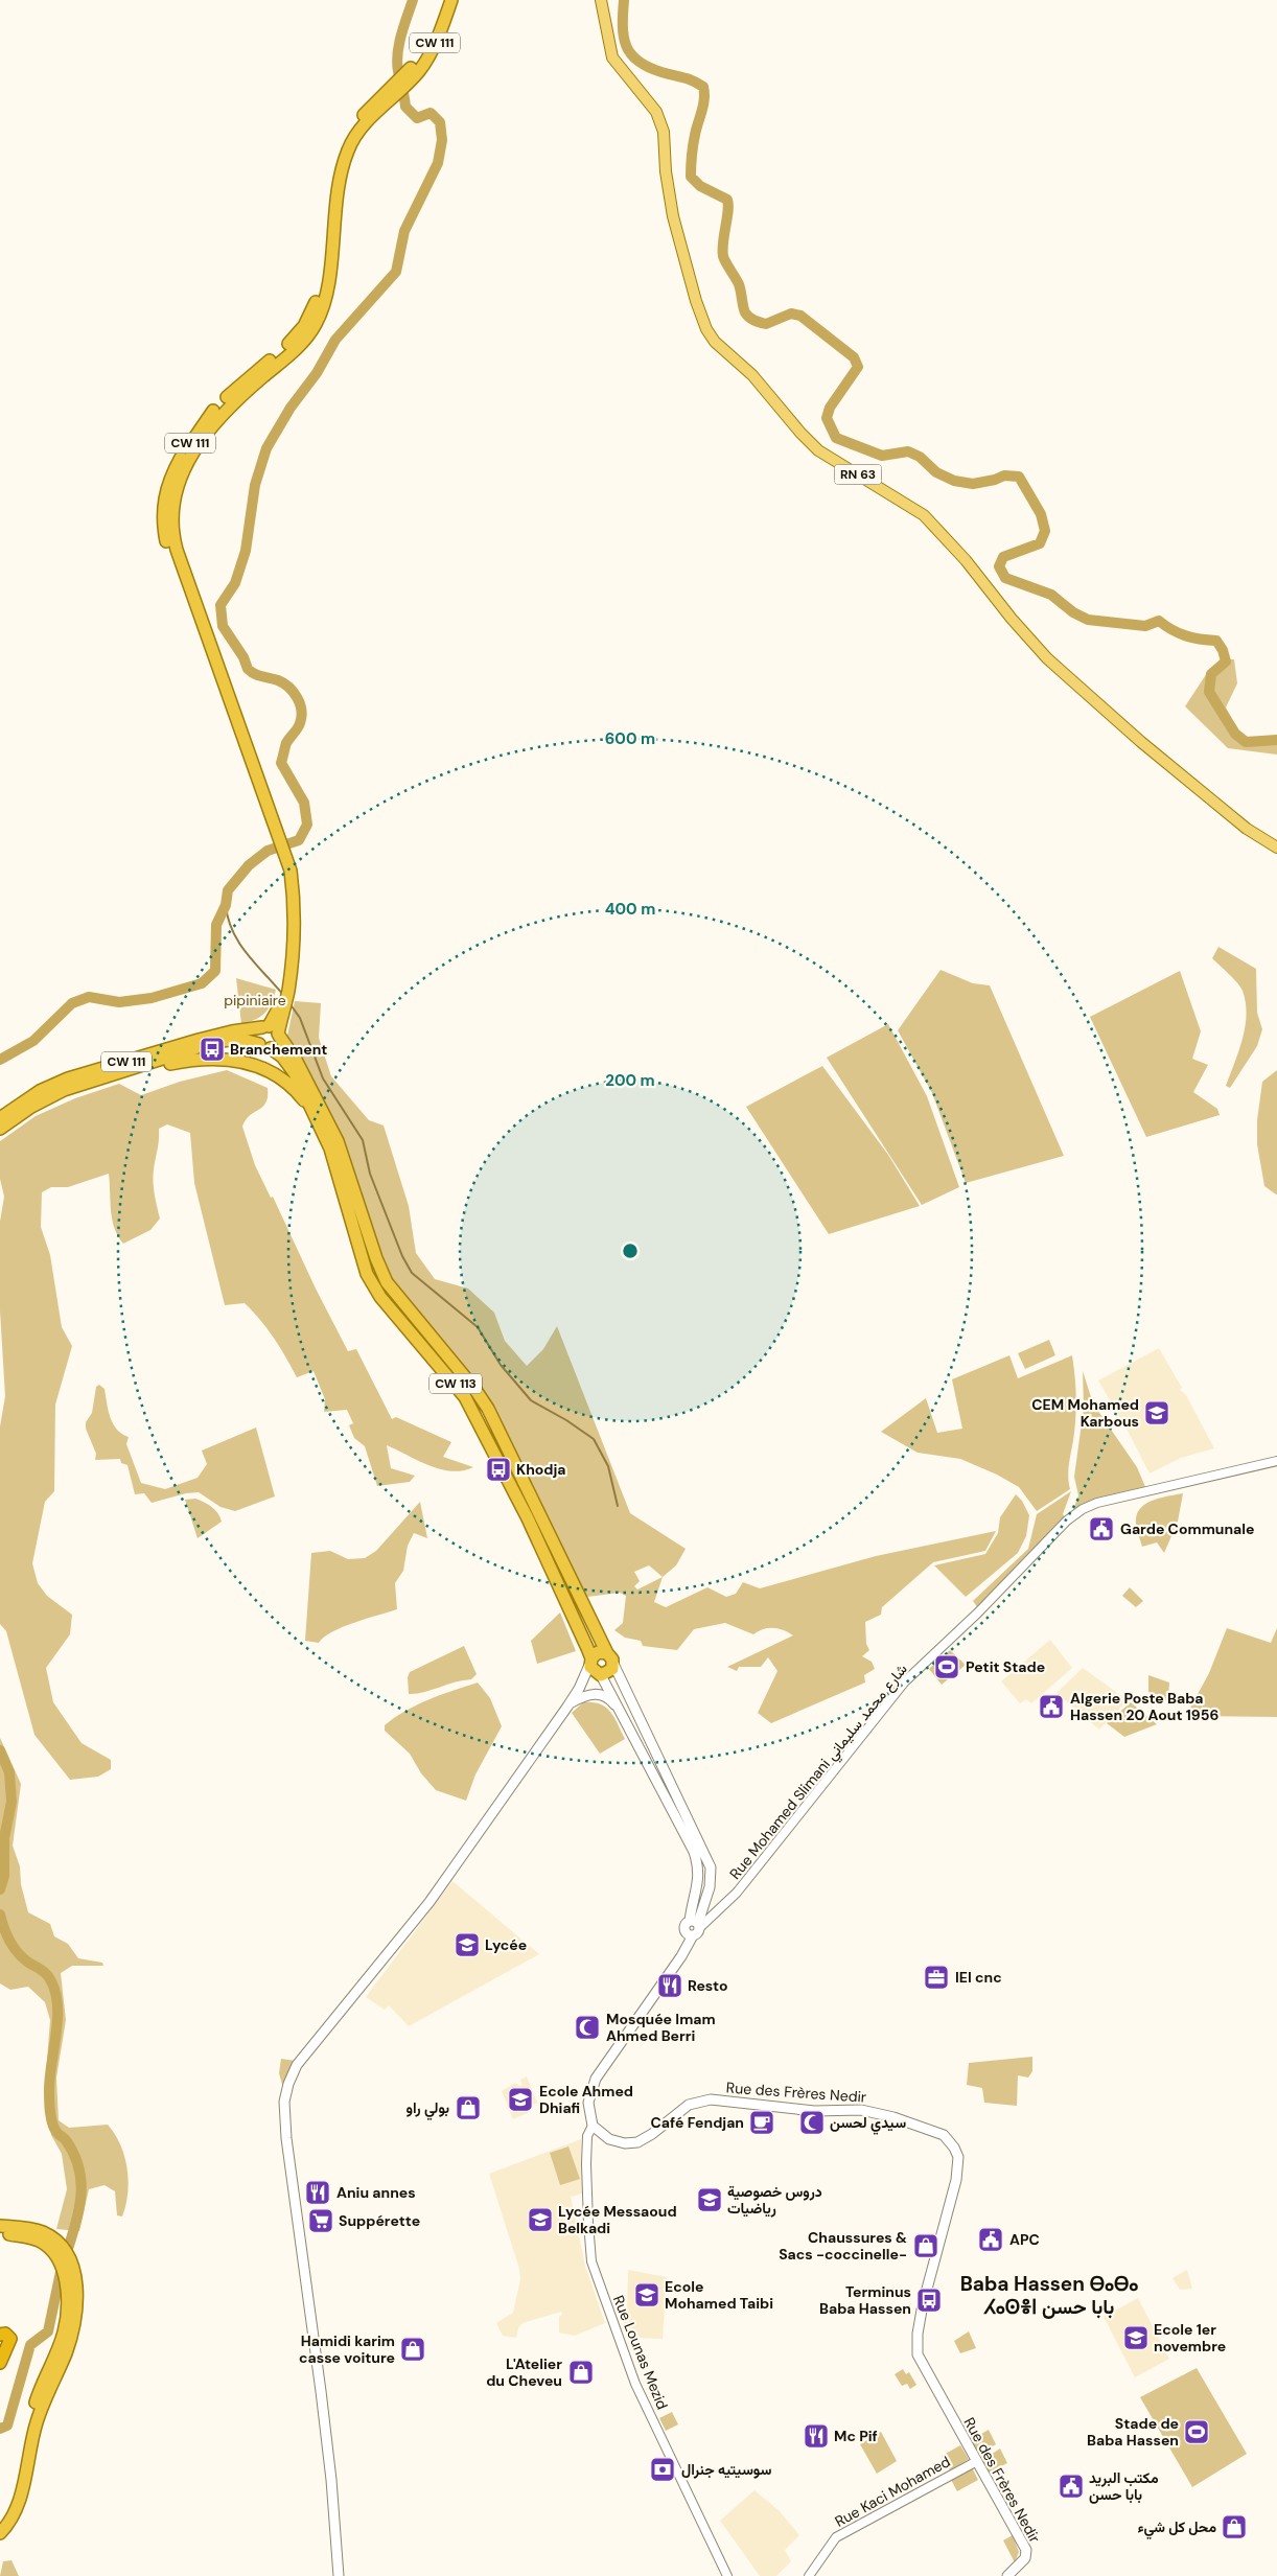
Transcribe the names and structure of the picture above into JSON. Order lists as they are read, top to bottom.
{
  "streets": {
    "highway": ["CW 111", "CW 113"],
    "main road": ["RN 63", "Rue des Frères Nedir"],
    "street": ["Rue Mohamed Slimani شارع محمد سليماني", "Rue Lounas Mezid", "Rue Kaci Mohamed"]
  },
  "crossings": [
    ["Rue des Frères Nedir", "Rue Lounas Mezid"],
    ["Rue des Frères Nedir", "Rue Kaci Mohamed"]
  ],
  "districts": ["Baba Hassen ⴱⴰⴱⴰ ⵃⴰⵙⴻⵏ بابا حسن"],
  "parks": ["pipiniaire"],
  "places": {
    "bus stop": ["Branchement", "Khodja", "Terminus Baba Hassen"],
    "school or university": [
      "CEM Mohamed Karbous",
      "Lycée",
      "Ecole Ahmed Dhiafi",
      "دروس خصوصية رياضيات",
      "Lycée Messaoud Belkadi",
      "Ecole Mohamed Taibi",
      "Ecole 1er novembre"
    ],
    "public building": [
      "Garde Communale",
      "Algerie Poste Baba Hassen 20 Aout 1956",
      "APC",
      "مكتب البريد بابا حسن"
    ],
    "sports": ["Petit Stade", "Stade de Baba Hassen"],
    "office": ["IEI cnc"],
    "restaurant": ["Resto", "Aniu annes", "Mc Pif"],
    "mosque": ["Mosquée Imam Ahmed Berri", "سيدي لحسن"],
    "shop": [
      "بولي راو",
      "Chaussures & Sacs -coccinelle-",
      "Hamidi karim casse voiture",
      "L'Atelier du Cheveu",
      "محل كل شيء"
    ],
    "cafe": ["Café Fendjan"],
    "supermarket": ["Suppérette"],
    "bank": ["سوسيتيه جنرال"]
  },
  "rings": ["600 m", "400 m", "200 m"]
}
